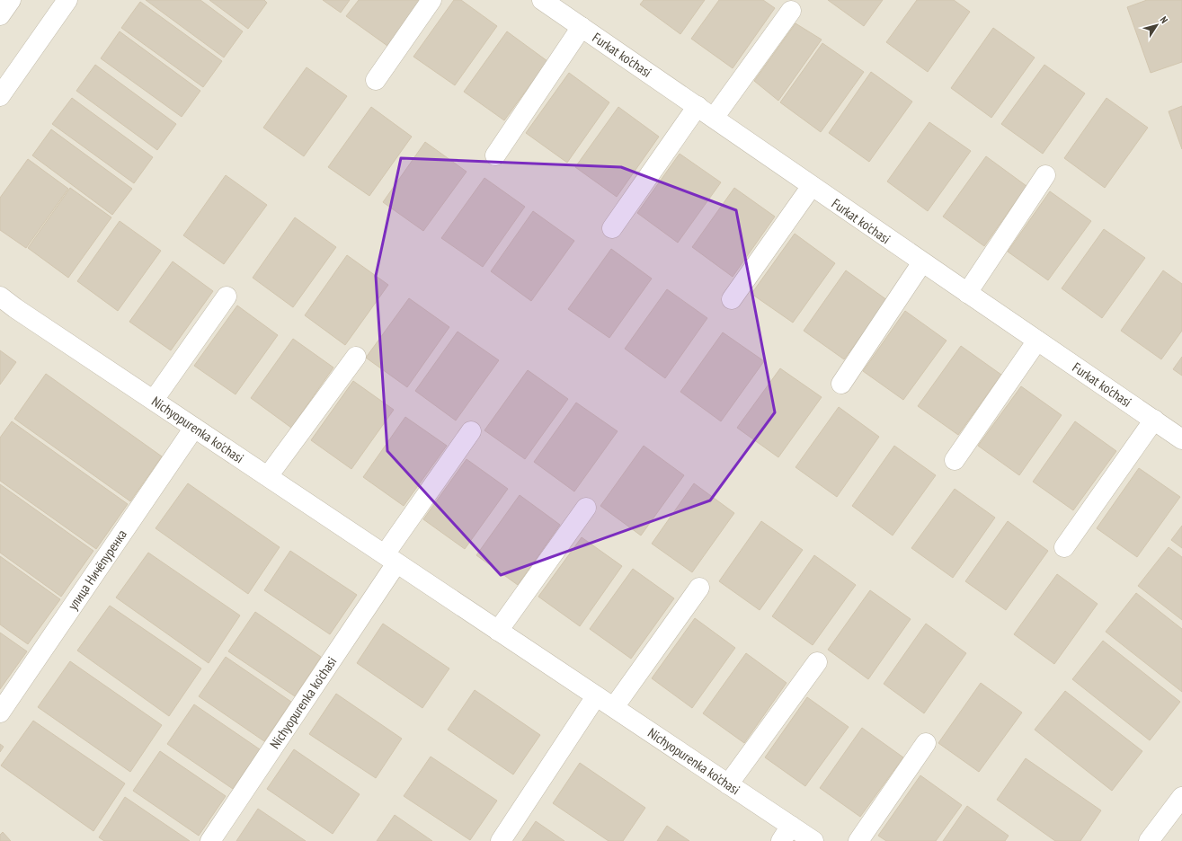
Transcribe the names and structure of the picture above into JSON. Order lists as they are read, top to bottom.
{
  "streets": {
    "street": ["Furkat ko'chasi", "Nichyopurenka ko'chasi", "улица Ничёпуренка"]
  },
  "crossings": [
    ["Nichyopurenka ko'chasi", "улица Ничёпуренка"]
  ],
  "north": "top right"
}
